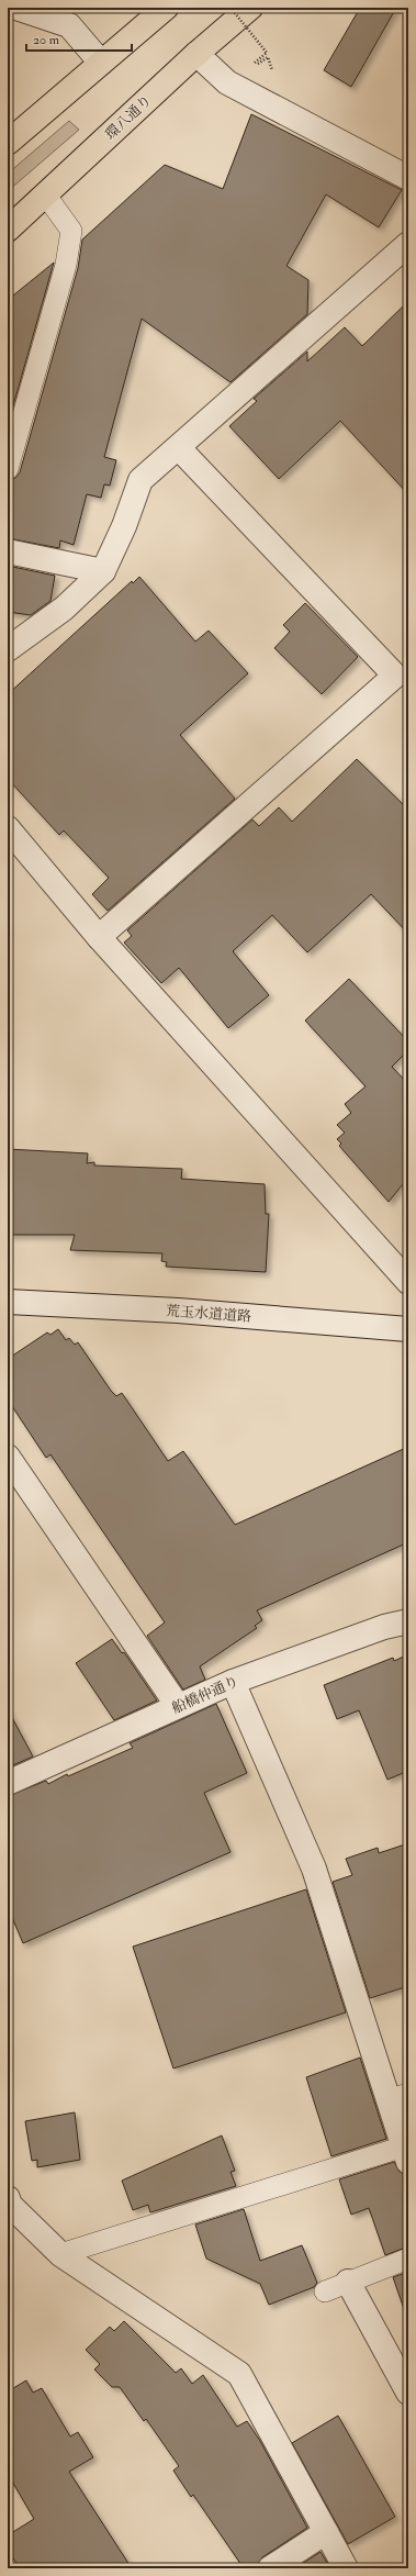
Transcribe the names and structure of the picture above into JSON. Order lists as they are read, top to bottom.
{
  "streets": {
    "main road": ["環八通り"],
    "street": ["荒玉水道道路", "船橋仲通り"]
  },
  "scale_bar": "20 m"
}
